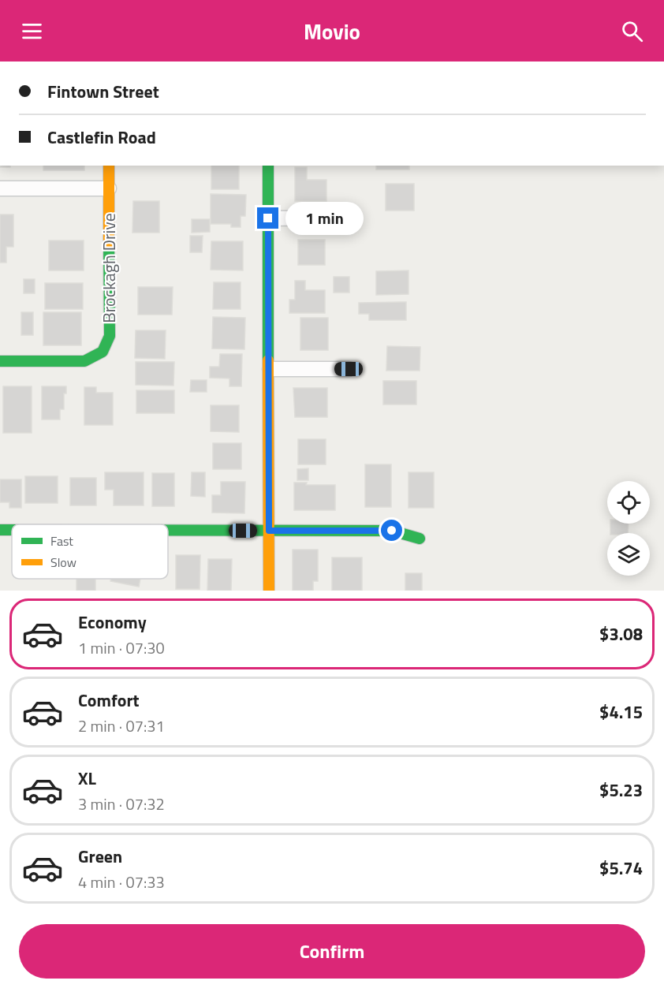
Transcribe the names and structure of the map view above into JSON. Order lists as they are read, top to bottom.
{
  "streets": {
    "street": ["Brockagh Drive"]
  },
  "legend": ["Fast", "Slow"],
  "page": {
    "header": "Movio",
    "banner": ["Fintown Street", "Castlefin Road"],
    "bubble": "1 min",
    "list": [
      {
        "name": "Economy",
        "note": "1 min · 07:30",
        "value": "$3.08"
      },
      {
        "name": "Comfort",
        "note": "2 min · 07:31",
        "value": "$4.15"
      },
      {
        "name": "XL",
        "note": "3 min · 07:32",
        "value": "$5.23"
      },
      {
        "name": "Green",
        "note": "4 min · 07:33",
        "value": "$5.74"
      }
    ],
    "buttons": "Confirm"
  }
}
